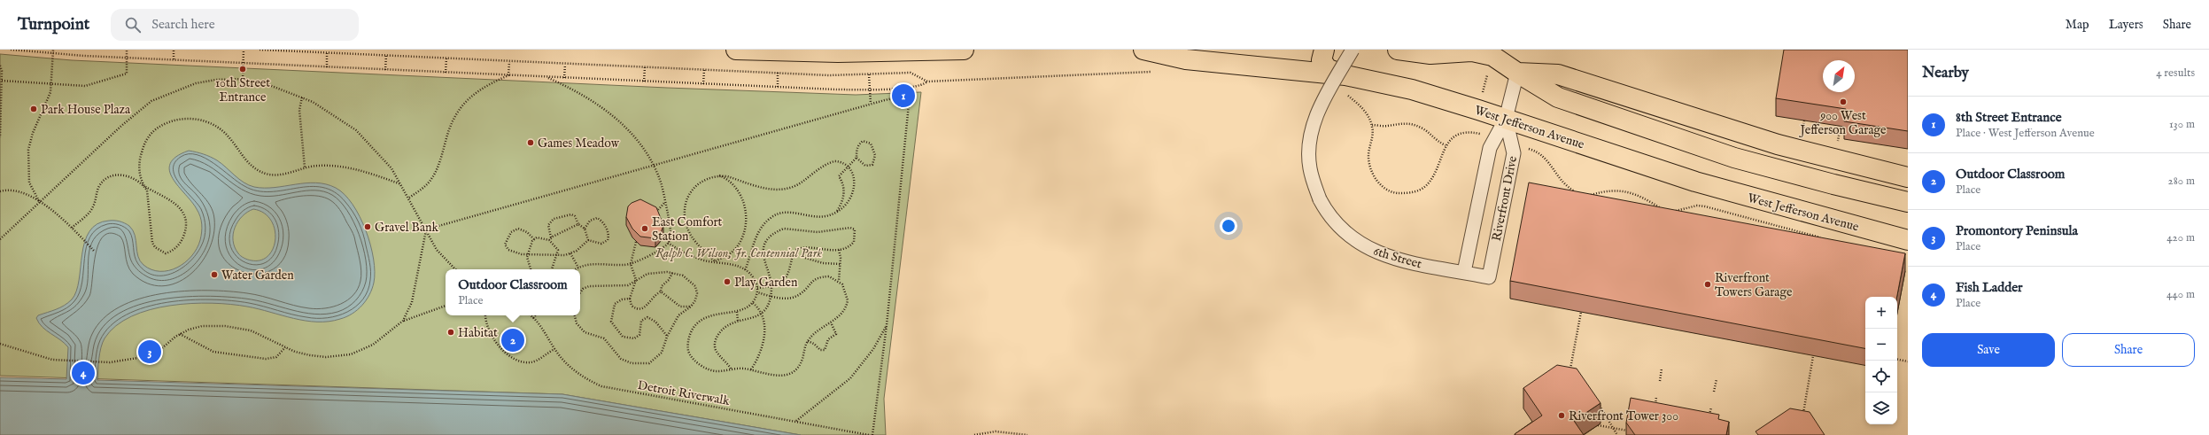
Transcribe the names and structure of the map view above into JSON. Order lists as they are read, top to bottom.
{
  "streets": {
    "main road": ["West Jefferson Avenue"],
    "street": ["Riverfront Drive", "6th Street"],
    "path": ["Detroit Riverwalk"]
  },
  "crossings": [
    ["West Jefferson Avenue", "Riverfront Drive"],
    ["Riverfront Drive", "6th Street"]
  ],
  "parks": ["Ralph C. Wilson, Jr. Centennial Park"],
  "places": [
    "10th Street Entrance",
    "900 West Jefferson Garage",
    "Park House Plaza",
    "Games Meadow",
    "Gravel Bank",
    "East Comfort Station",
    "Water Garden",
    "Play Garden",
    "Riverfront Towers Garage",
    "Habitat",
    "Riverfront Tower 300"
  ],
  "north": "top right",
  "page": {
    "header": "Turnpoint",
    "search": "Search here",
    "nav": ["Map", "Layers", "Share"],
    "heading": ["Nearby", "4 results"],
    "pins": [
      "1",
      "2",
      "3",
      "4"
    ],
    "list": [
      {
        "mark": "1",
        "name": "8th Street Entrance",
        "note": "Place · West Jefferson Avenue",
        "value": "130 m"
      },
      {
        "mark": "2",
        "name": "Outdoor Classroom",
        "note": "Place",
        "value": "280 m"
      },
      {
        "mark": "3",
        "name": "Promontory Peninsula",
        "note": "Place",
        "value": "420 m"
      },
      {
        "mark": "4",
        "name": "Fish Ladder",
        "note": "Place",
        "value": "440 m"
      }
    ],
    "popup": ["Outdoor Classroom", "Place"],
    "map_buttons": ["+", "−"],
    "buttons": ["Save", "Share"]
  }
}
